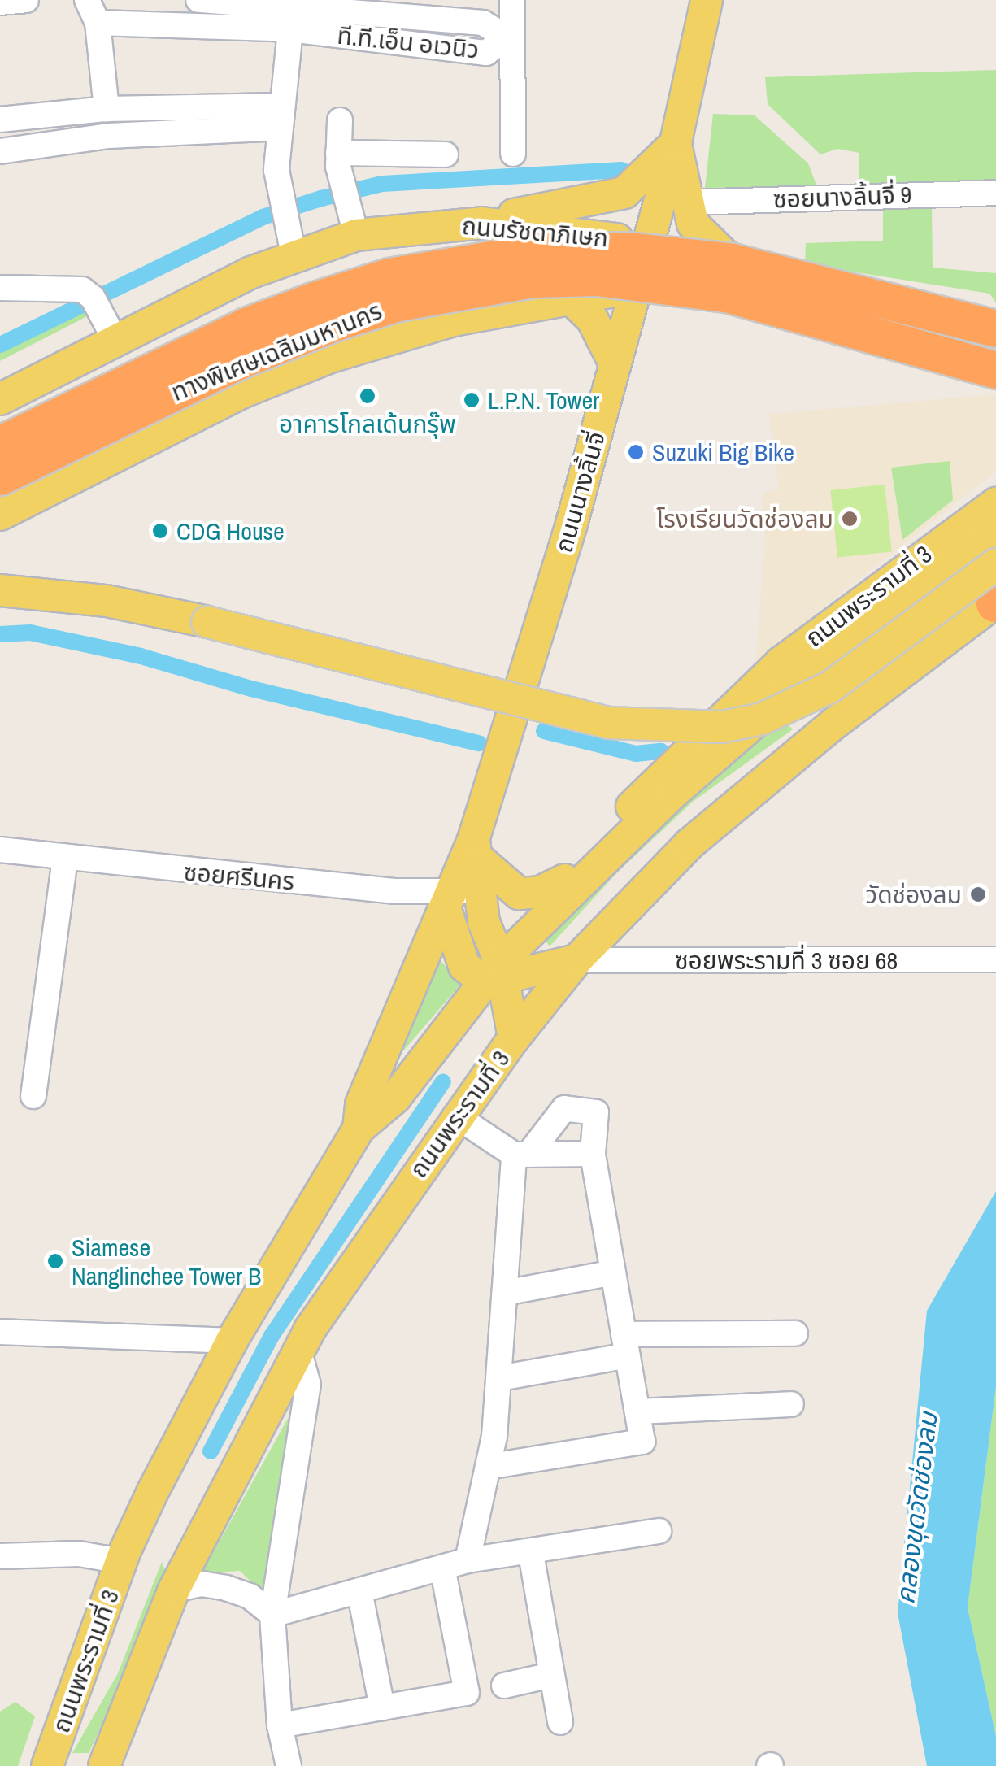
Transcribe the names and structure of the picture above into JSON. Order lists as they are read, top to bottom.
{
  "streets": {
    "highway": ["ทางพิเศษเฉลิมมหานคร"],
    "main road": ["ถนนรัชดาภิเษก", "ถนนนางลิ้นจี่", "ถนนพระรามที่ 3"],
    "street": [
      "ที.ที.เอ็น อเวนิว",
      "ซอยนางลิ้นจี่ 9",
      "ซอยศรีนคร",
      "ซอยพระรามที่ 3 ซอย 68"
    ]
  },
  "crossings": [
    ["ถนนรัชดาภิเษก", "ถนนนางลิ้นจี่"],
    ["ถนนนางลิ้นจี่", "ถนนพระรามที่ 3"],
    ["ถนนนางลิ้นจี่", "ซอยศรีนคร"],
    ["ถนนพระรามที่ 3", "ซอยพระรามที่ 3 ซอย 68"]
  ],
  "water": ["คลองขุดวัดช่องลม"],
  "places": [
    "อาคารโกลเด้นกรุ๊พ",
    "L.P.N. Tower",
    "Suzuki Big Bike",
    "โรงเรียนวัดช่องลม",
    "CDG House",
    "วัดช่องลม",
    "Siamese Nanglinchee Tower B"
  ]
}
